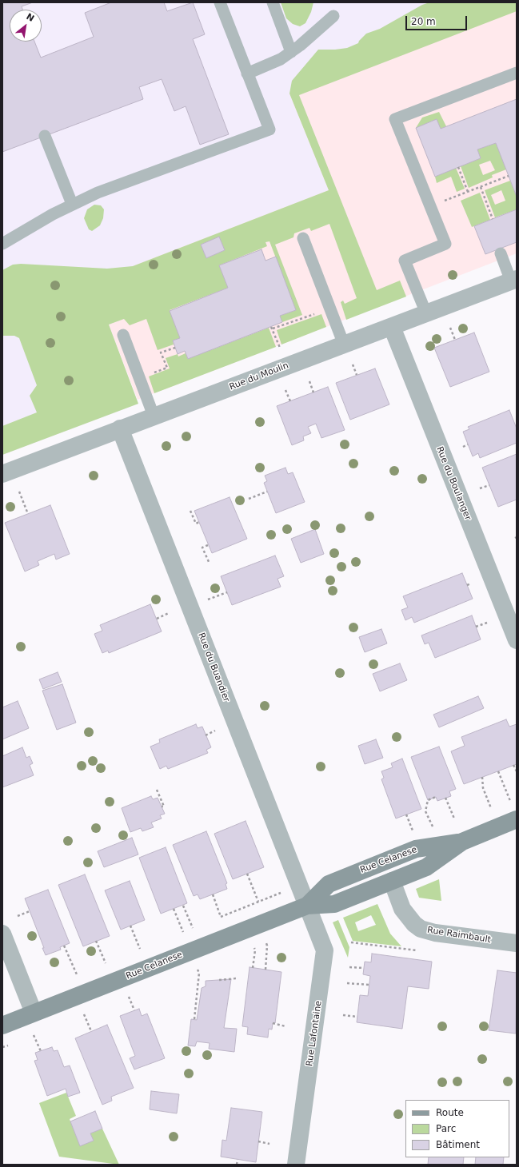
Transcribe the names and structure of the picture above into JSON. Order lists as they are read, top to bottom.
{
  "streets": {
    "street": [
      "Rue du Moulin",
      "Rue du Boulanger",
      "Rue du Buandier",
      "Rue Celanese",
      "Rue Raimbault",
      "Rue Lafontaine"
    ]
  },
  "crossings": [
    ["Rue du Moulin", "Rue du Boulanger"],
    ["Rue du Moulin", "Rue du Buandier"],
    ["Rue du Buandier", "Rue Celanese"],
    ["Rue du Buandier", "Rue Lafontaine"],
    ["Rue Celanese", "Rue Raimbault"],
    ["Rue Celanese", "Rue Lafontaine"]
  ],
  "legend": ["Route", "Parc", "Bâtiment"],
  "scale_bar": "20 m",
  "north": "top right"
}
